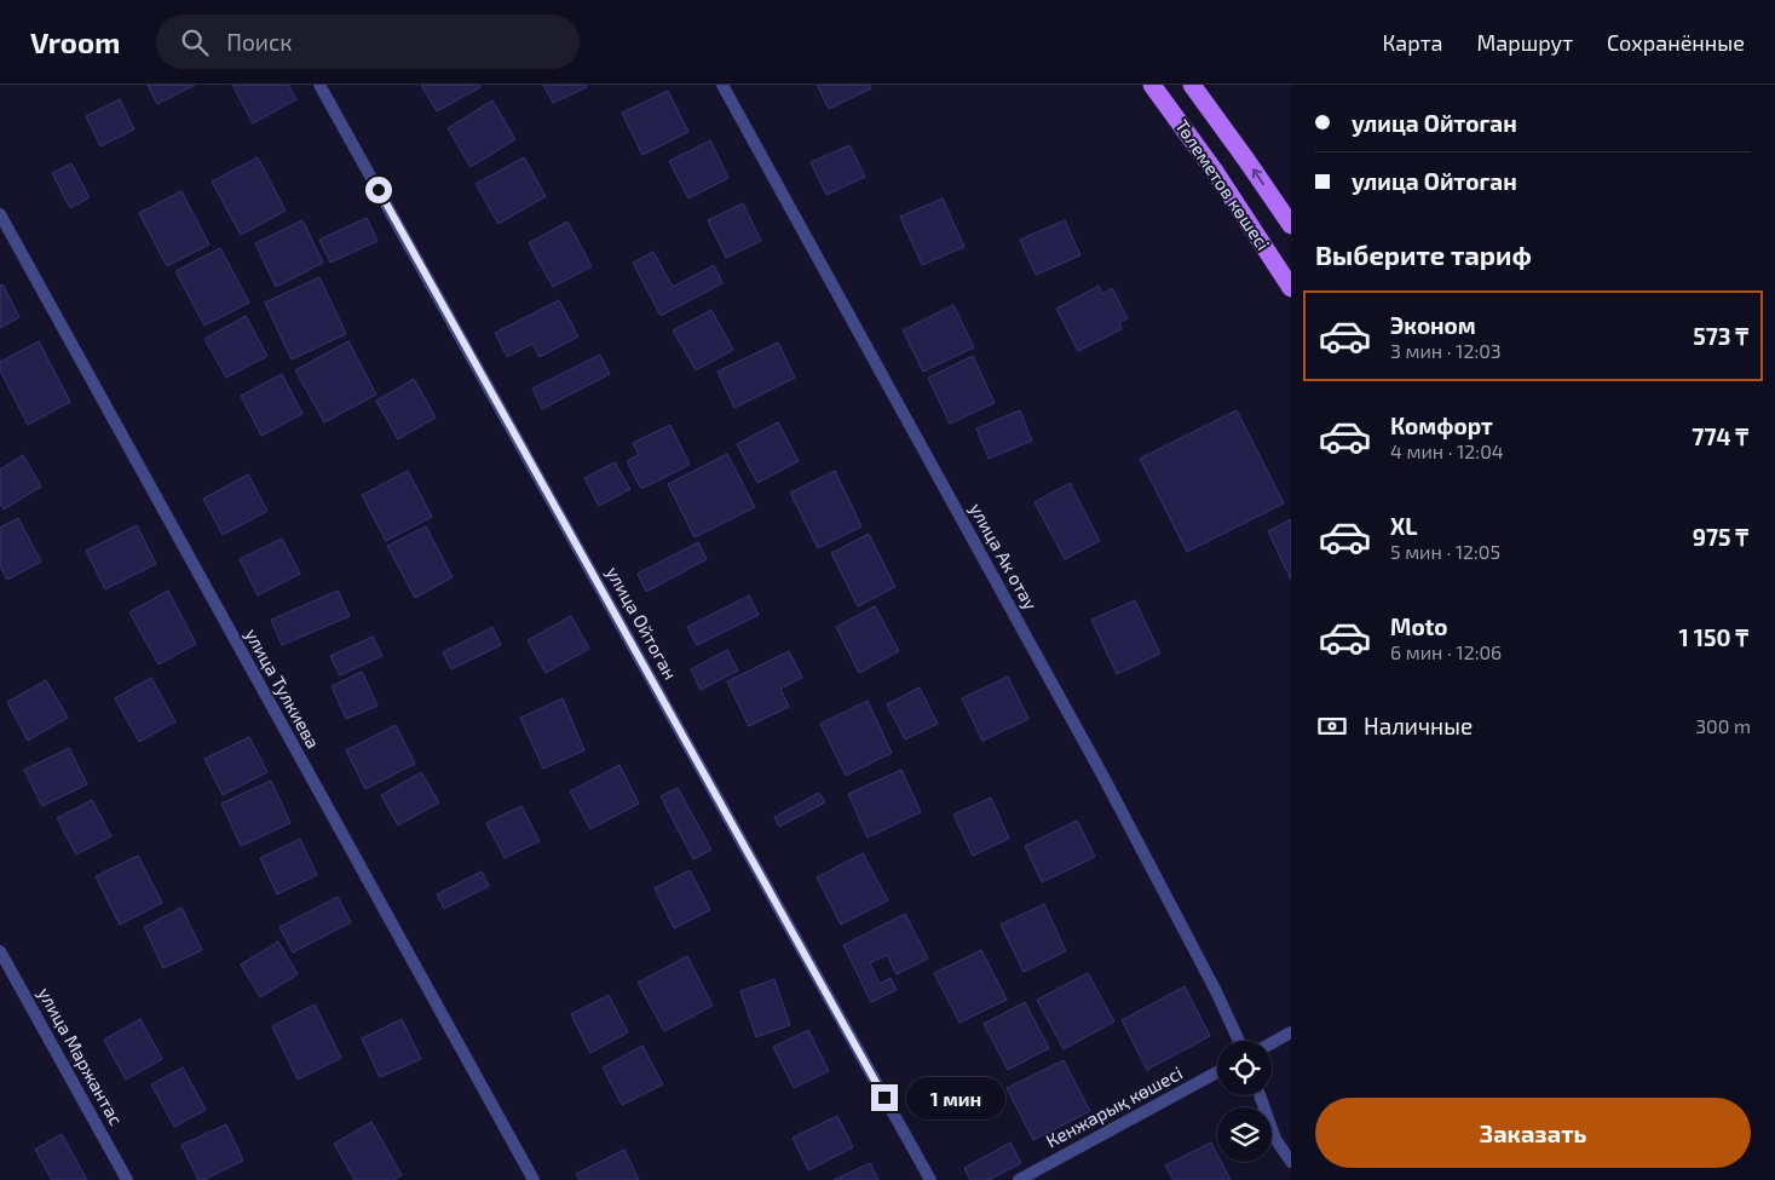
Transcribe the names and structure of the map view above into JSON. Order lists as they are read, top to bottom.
{
  "streets": {
    "main road": ["Төлеметов көшесі"],
    "street": [
      "улица Ак отау",
      "улица Ойтоган",
      "улица Тулкиева",
      "улица Маржантас",
      "Кенжарық көшесі"
    ]
  },
  "page": {
    "header": "Vroom",
    "search": "Поиск",
    "nav": ["Карта", "Маршрут", "Сохранённые"],
    "banner": ["улица Ойтоган", "улица Ойтоган"],
    "heading": "Выберите тариф",
    "list": [
      {
        "name": "Эконом",
        "note": "3 мин · 12:03",
        "value": "573 ₸"
      },
      {
        "name": "Комфорт",
        "note": "4 мин · 12:04",
        "value": "774 ₸"
      },
      {
        "name": "XL",
        "note": "5 мин · 12:05",
        "value": "975 ₸"
      },
      {
        "name": "Moto",
        "note": "6 мин · 12:06",
        "value": "1 150 ₸"
      }
    ],
    "pay": ["Наличные", "300 m"],
    "bubble": "1 мин",
    "buttons": "Заказать"
  }
}
